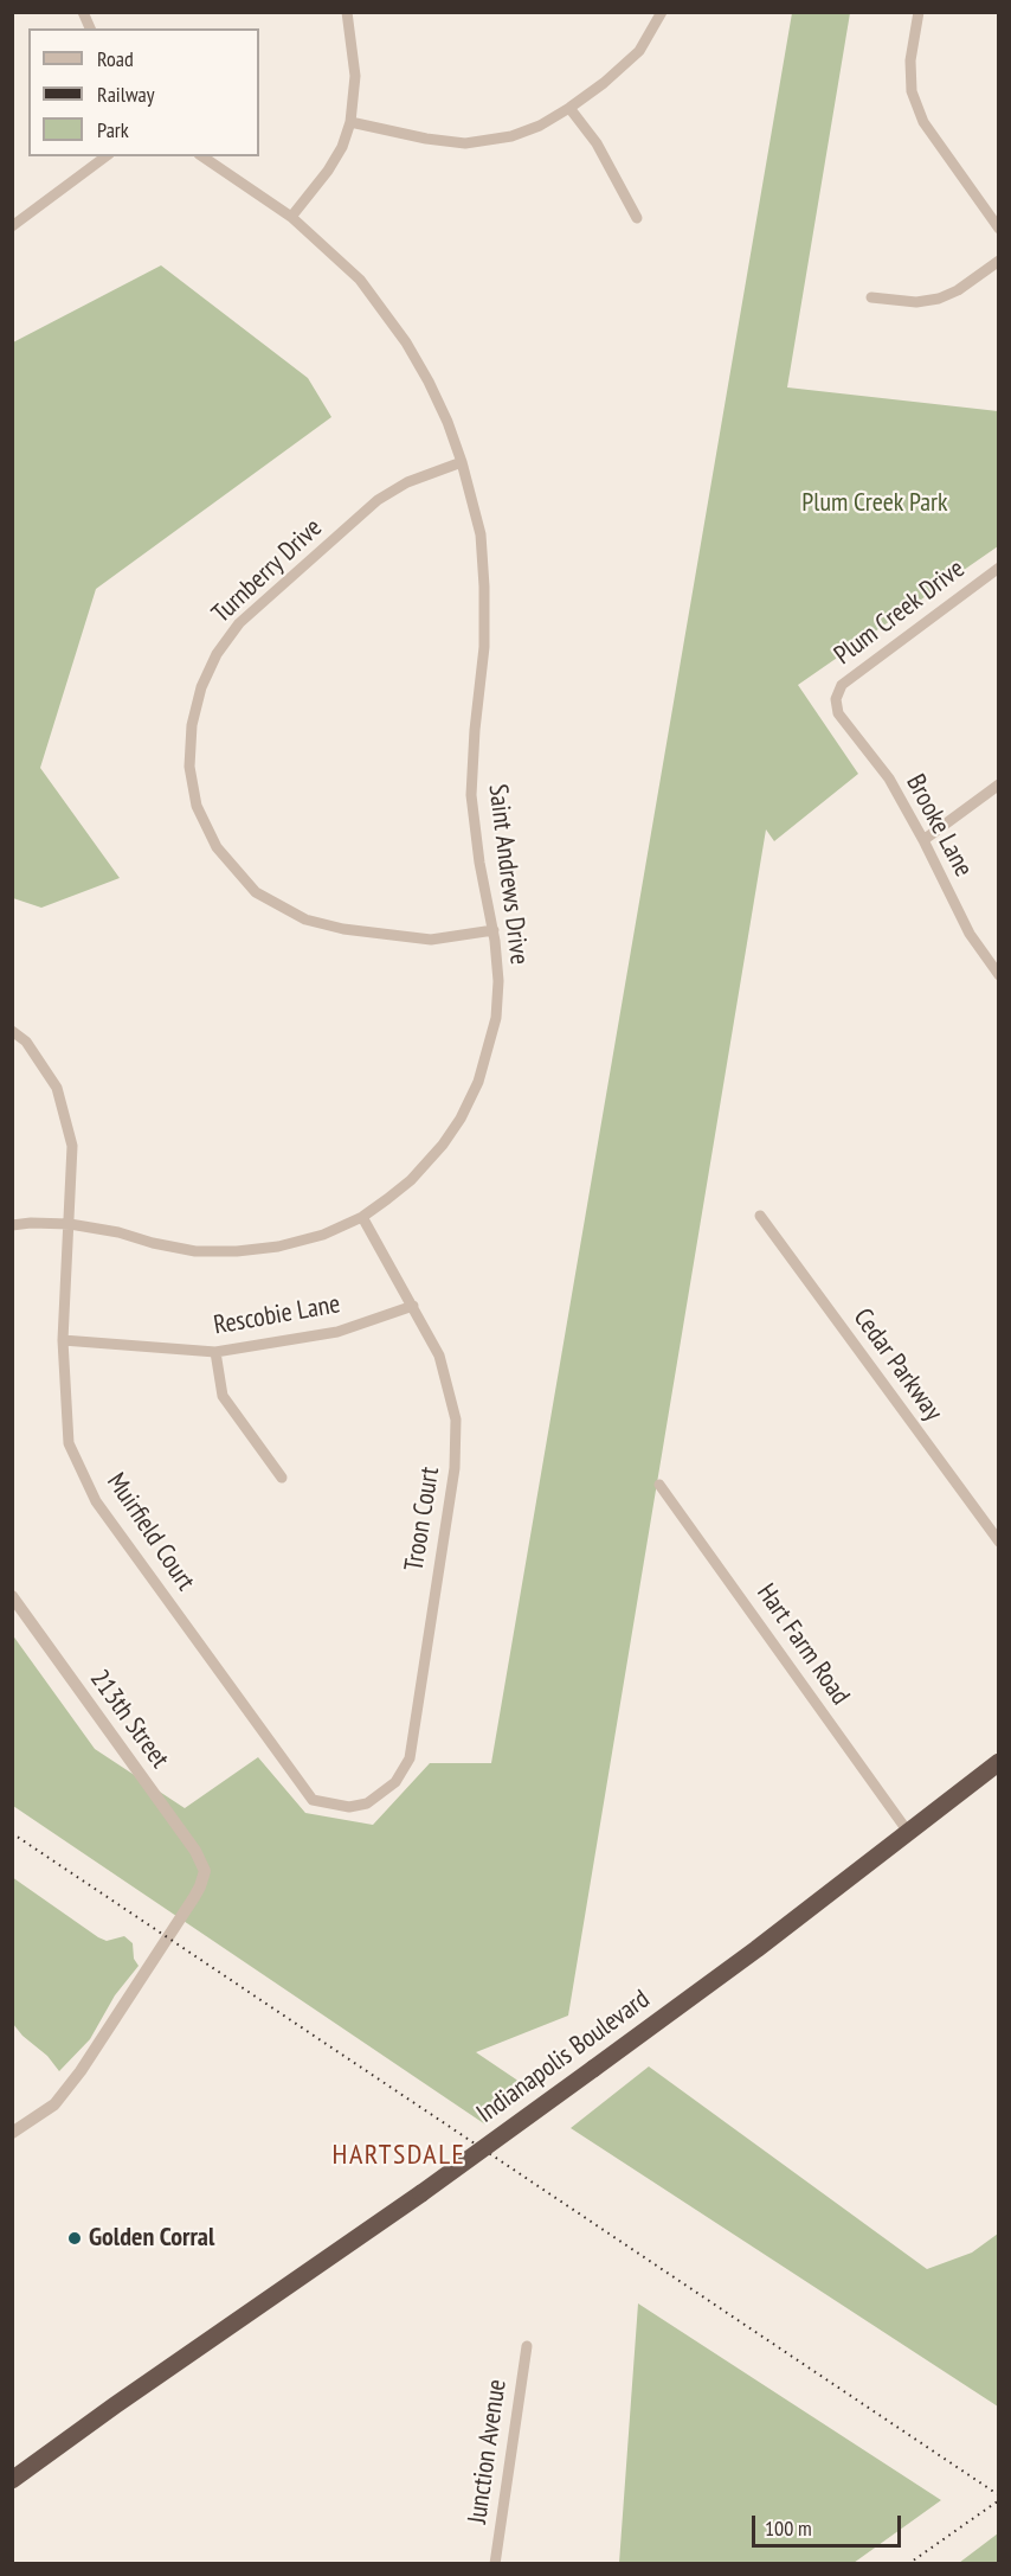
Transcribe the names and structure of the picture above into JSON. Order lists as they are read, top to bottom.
{
  "streets": {
    "highway": ["Indianapolis Boulevard"],
    "street": [
      "Turnberry Drive",
      "Plum Creek Drive",
      "Brooke Lane",
      "Saint Andrews Drive",
      "Rescobie Lane",
      "Cedar Parkway",
      "Troon Court",
      "Muirfield Court",
      "Hart Farm Road",
      "213th Street",
      "Junction Avenue"
    ]
  },
  "crossings": [
    ["Turnberry Drive", "Saint Andrews Drive"],
    ["Plum Creek Drive", "Brooke Lane"],
    ["Saint Andrews Drive", "Troon Court"],
    ["Saint Andrews Drive", "Muirfield Court"],
    ["Rescobie Lane", "Troon Court"],
    ["Rescobie Lane", "Muirfield Court"],
    ["Troon Court", "Muirfield Court"],
    ["Hart Farm Road", "Indianapolis Boulevard"]
  ],
  "districts": ["HARTSDALE"],
  "parks": ["Plum Creek Park"],
  "places": ["Golden Corral"],
  "legend": ["Road", "Railway", "Park"],
  "scale_bar": "100 m"
}
